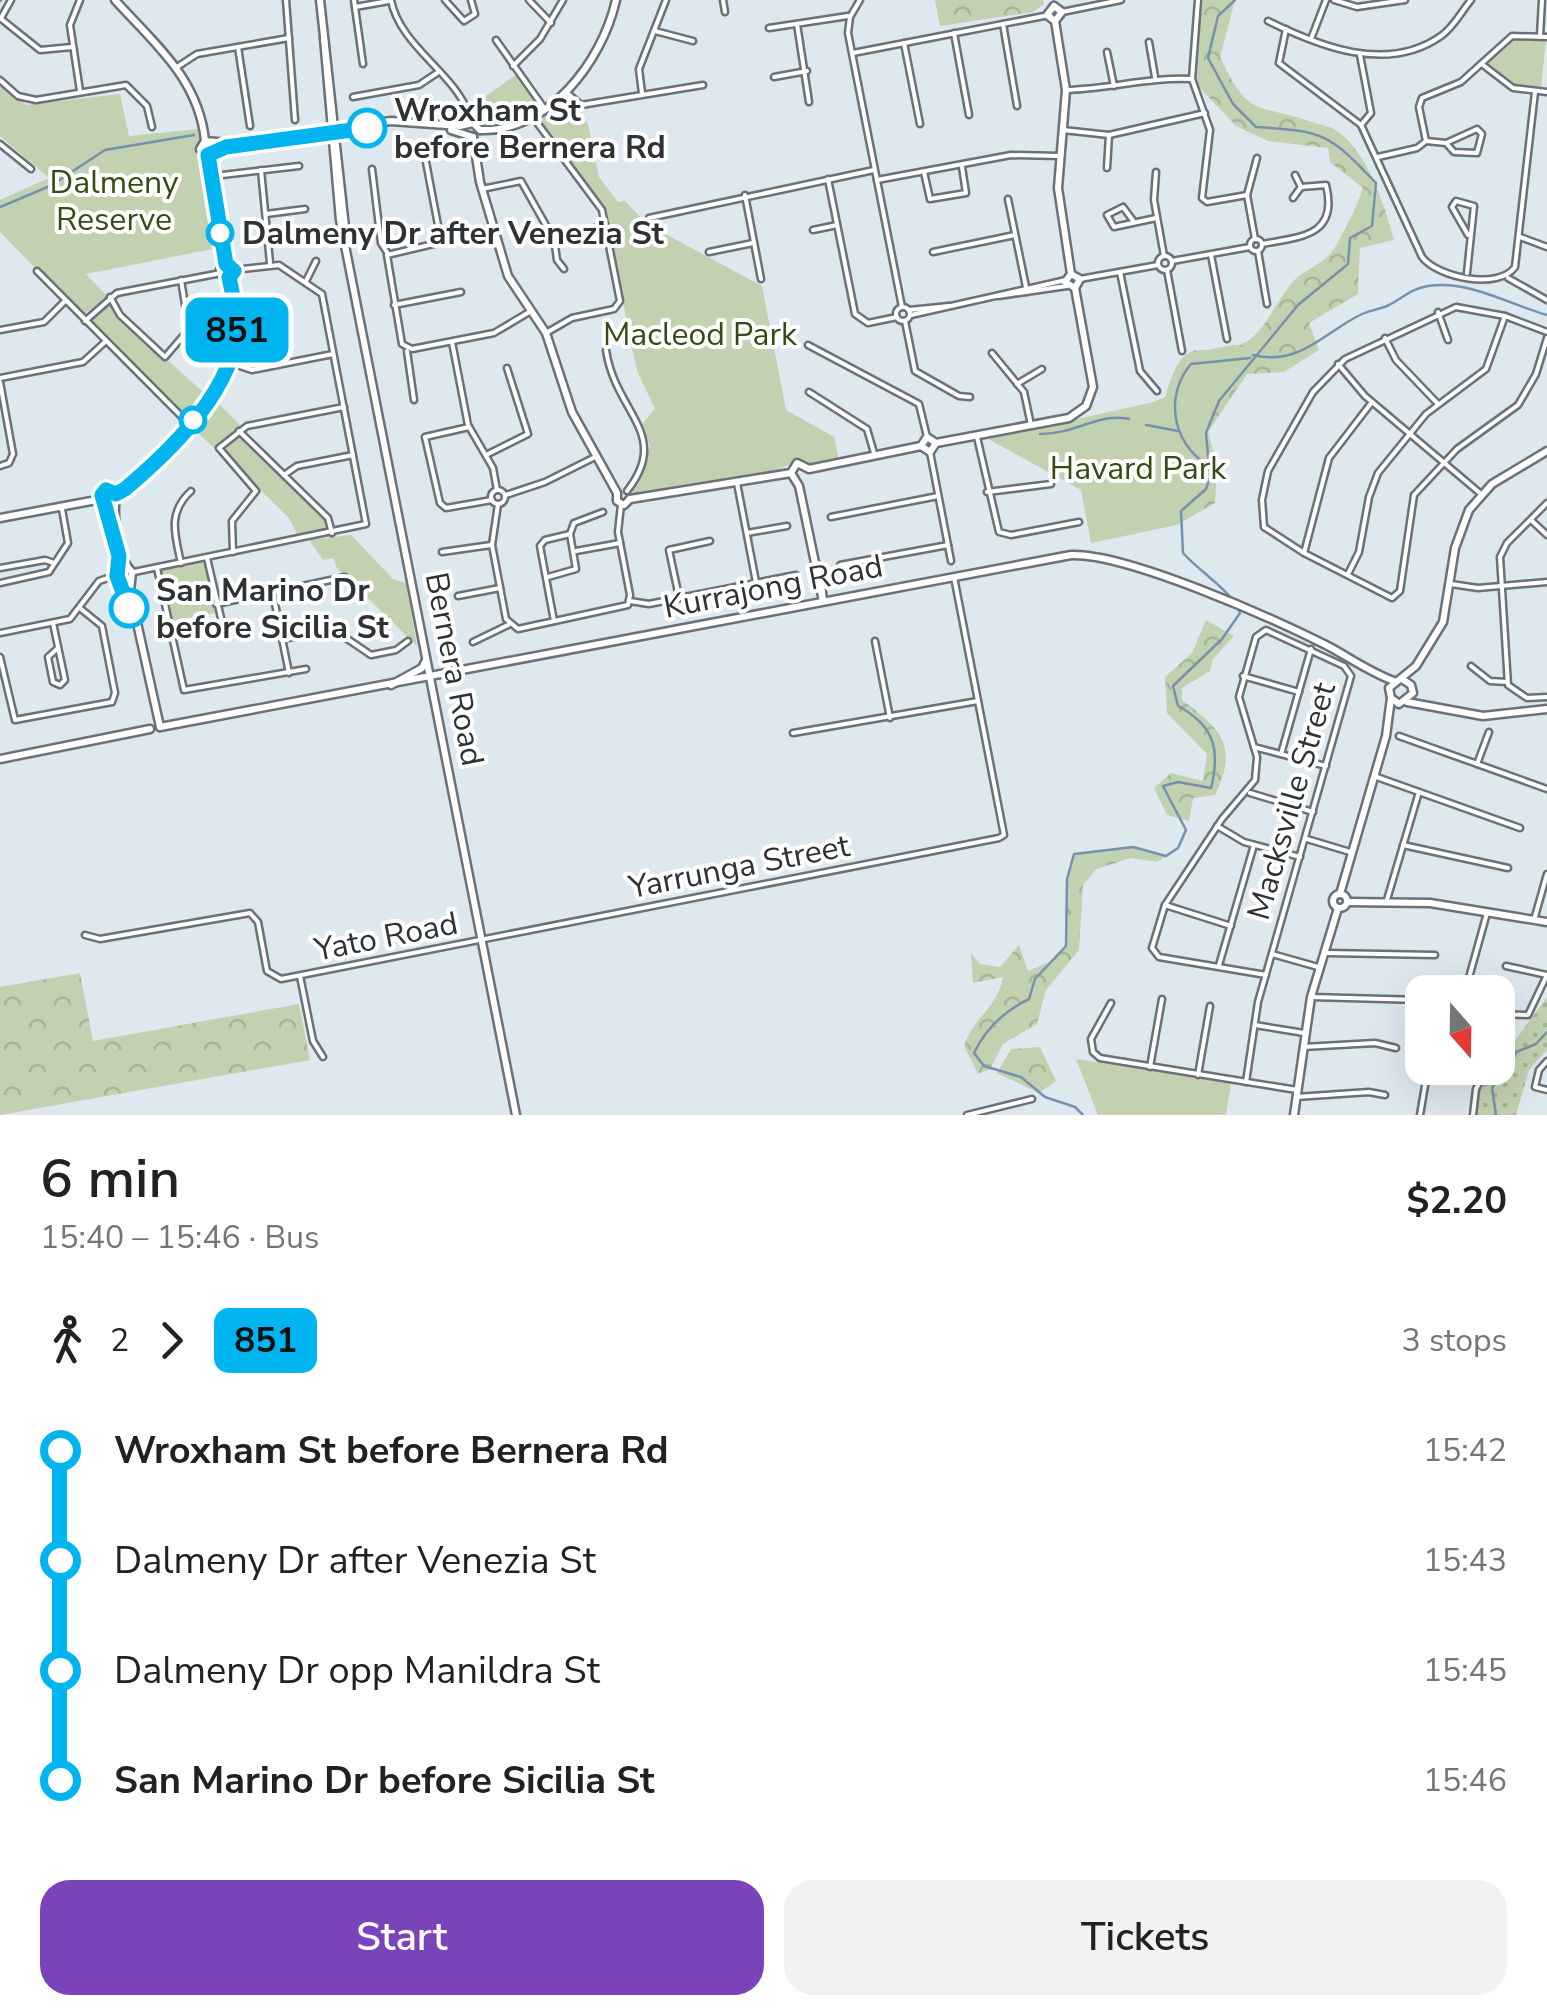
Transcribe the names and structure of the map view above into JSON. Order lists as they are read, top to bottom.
{
  "streets": {
    "street": [
      "Kurrajong Road",
      "Bernera Road",
      "Macksville Street",
      "Yarrunga Street",
      "Yato Road"
    ]
  },
  "crossings": [
    ["Kurrajong Road", "Bernera Road"],
    ["Bernera Road", "Yarrunga Street"],
    ["Bernera Road", "Yato Road"],
    ["Yarrunga Street", "Yato Road"]
  ],
  "parks": ["Dalmeny Reserve", "Macleod Park", "Havard Park"],
  "places": ["Wroxham St before Bernera Rd", "Dalmeny Dr after Venezia St", "San Marino Dr before Sicilia St"],
  "lines": ["bus line 851"],
  "north": "bottom",
  "page": {
    "on_map": "851",
    "heading": ["6 min", "15:40 – 15:46 · Bus", "$2.20"],
    "legs": ["2", "851", "3 stops"],
    "list": [
      {
        "name": "Wroxham St before Bernera Rd",
        "value": "15:42"
      },
      {
        "name": "Dalmeny Dr after Venezia St",
        "value": "15:43"
      },
      {
        "name": "Dalmeny Dr opp Manildra St",
        "value": "15:45"
      },
      {
        "name": "San Marino Dr before Sicilia St",
        "value": "15:46"
      }
    ],
    "buttons": ["Start", "Tickets"]
  }
}
